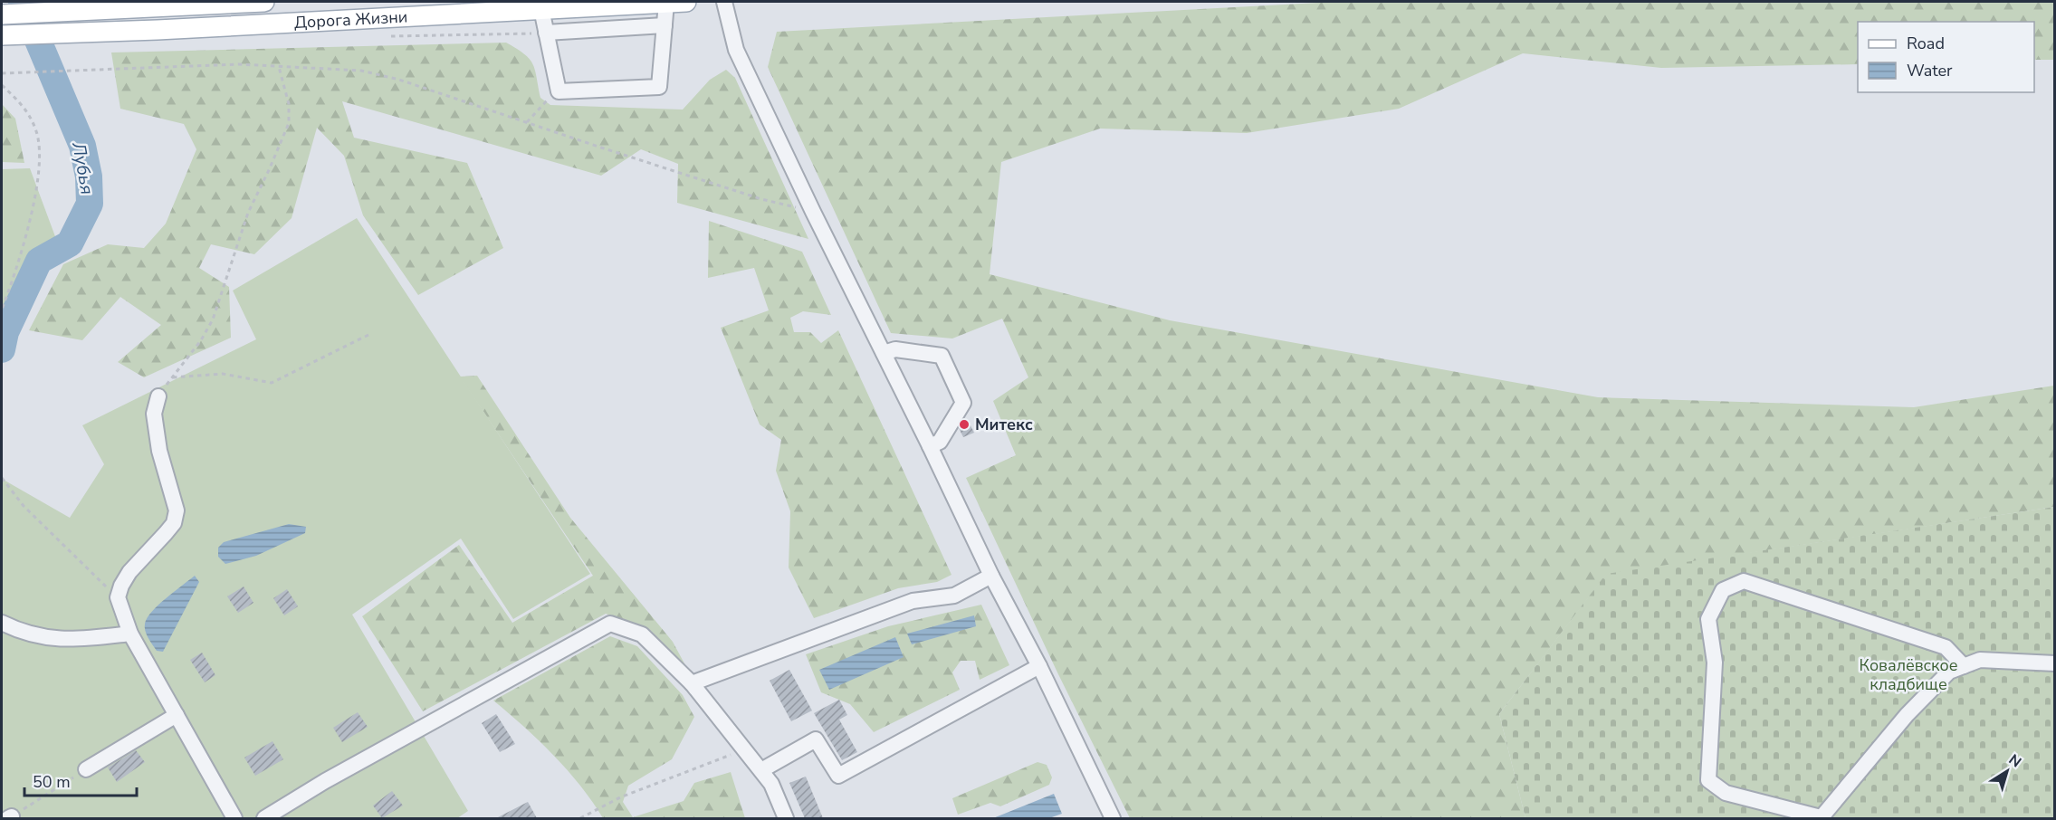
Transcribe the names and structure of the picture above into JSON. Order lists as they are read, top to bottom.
{
  "streets": {
    "main road": ["Дорога Жизни"]
  },
  "water": ["Лубья"],
  "parks": ["Ковалёвское кладбище"],
  "places": ["Митекс"],
  "legend": ["Road", "Water"],
  "scale_bar": "50 m",
  "north": "top right"
}
